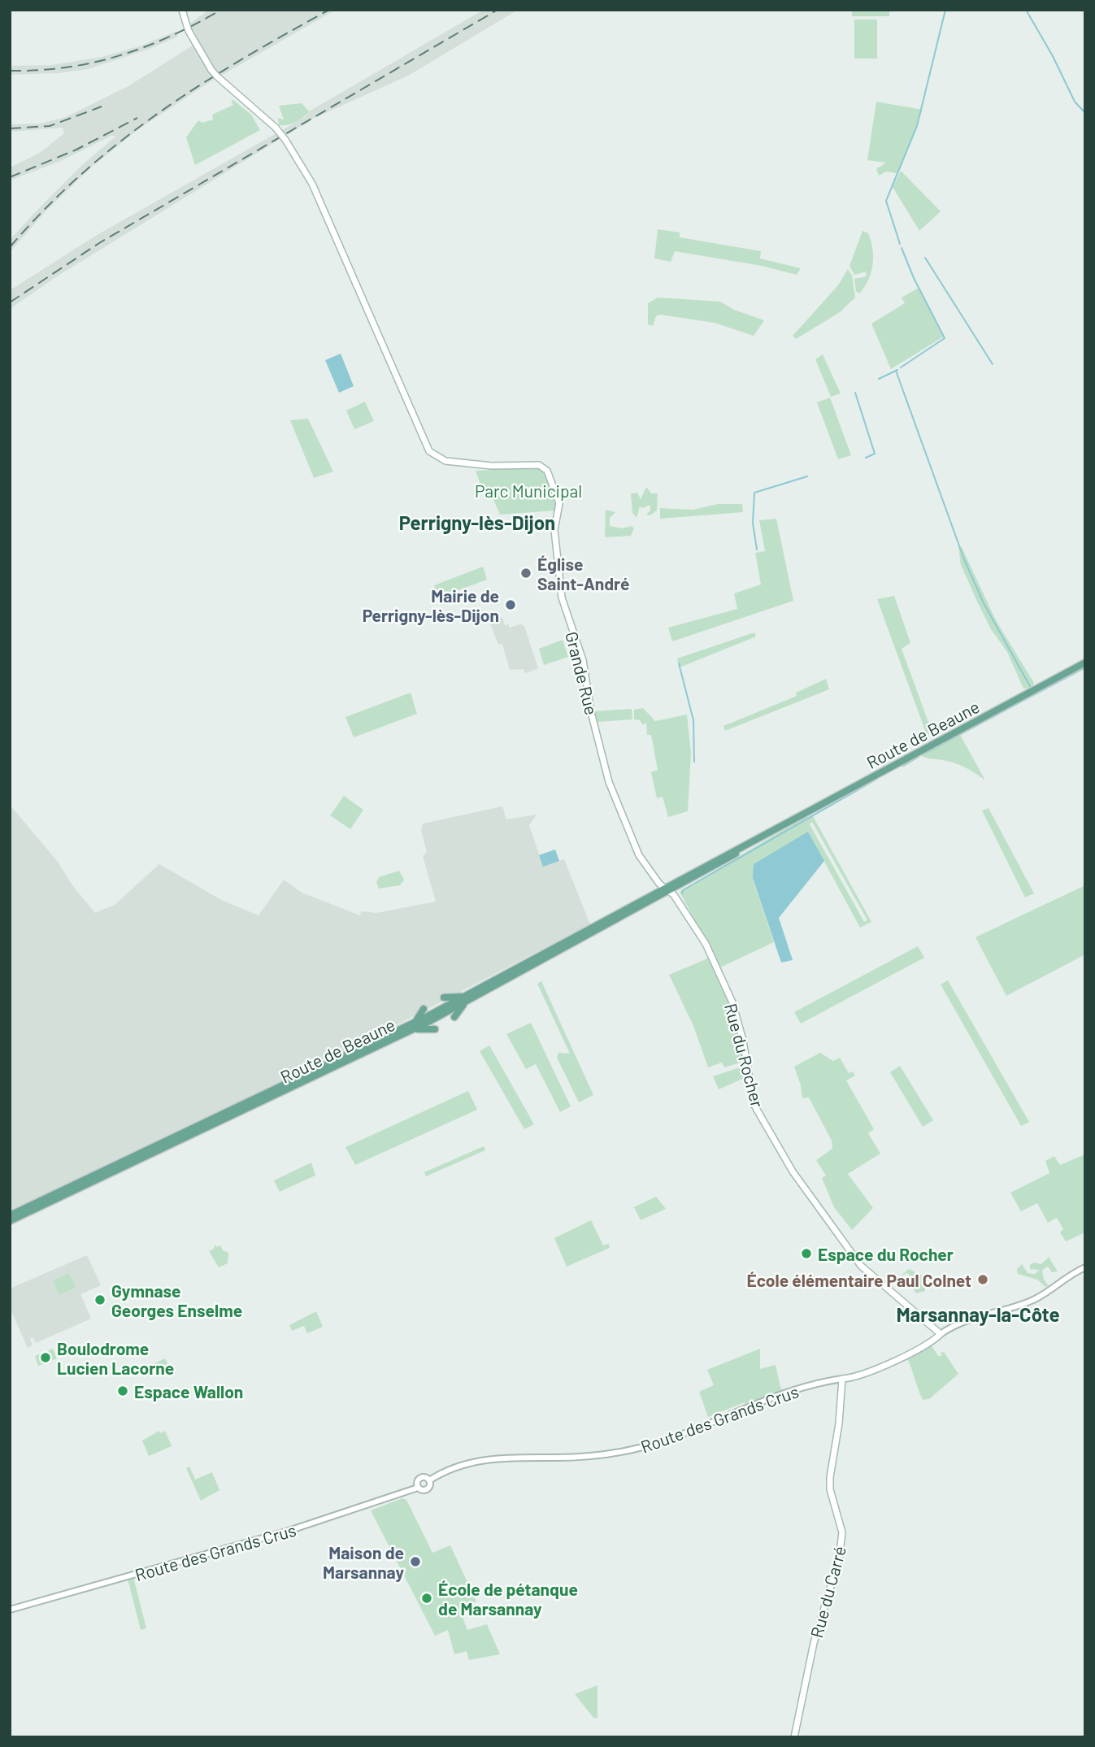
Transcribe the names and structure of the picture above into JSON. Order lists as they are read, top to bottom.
{
  "streets": {
    "main road": [
      "Grande Rue",
      "Route de Beaune",
      "Rue du Rocher",
      "Rue du Carré"
    ],
    "street": ["Route des Grands Crus"]
  },
  "crossings": [
    ["Grande Rue", "Route de Beaune"],
    ["Grande Rue", "Rue du Rocher"],
    ["Route de Beaune", "Rue du Rocher"],
    ["Route des Grands Crus", "Rue du Carré"]
  ],
  "districts": ["Perrigny-lès-Dijon", "Marsannay-la-Côte"],
  "parks": ["Parc Municipal"],
  "places": [
    "Église Saint-André",
    "Mairie de Perrigny-lès-Dijon",
    "Espace du Rocher",
    "École élémentaire Paul Colnet",
    "Gymnase Georges Enselme",
    "Boulodrome Lucien Lacorne",
    "Espace Wallon",
    "Maison de Marsannay",
    "École de pétanque de Marsannay"
  ]
}
